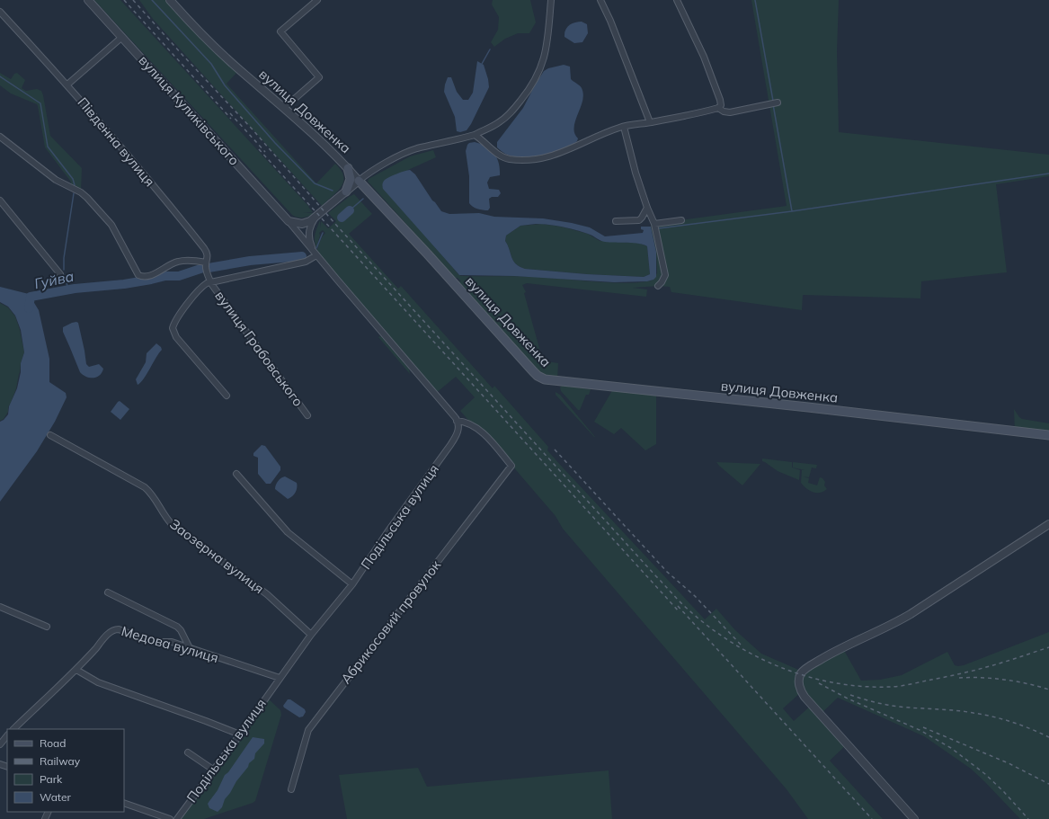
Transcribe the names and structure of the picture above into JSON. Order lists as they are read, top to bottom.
{
  "streets": {
    "main road": ["вулиця Довженка"],
    "street": [
      "вулиця Куликівського",
      "Південна вулиця",
      "вулиця Грабовського",
      "Подільська вулиця",
      "Заозерна вулиця",
      "Абрикосовий провулок",
      "Медова вулиця"
    ]
  },
  "crossings": [
    ["Південна вулиця", "вулиця Грабовського"],
    ["Подільська вулиця", "Заозерна вулиця"],
    ["Подільська вулиця", "Абрикосовий провулок"],
    ["Подільська вулиця", "Медова вулиця"]
  ],
  "water": ["Гуйва"],
  "legend": [
    "Road",
    "Railway",
    "Park",
    "Water"
  ]
}
